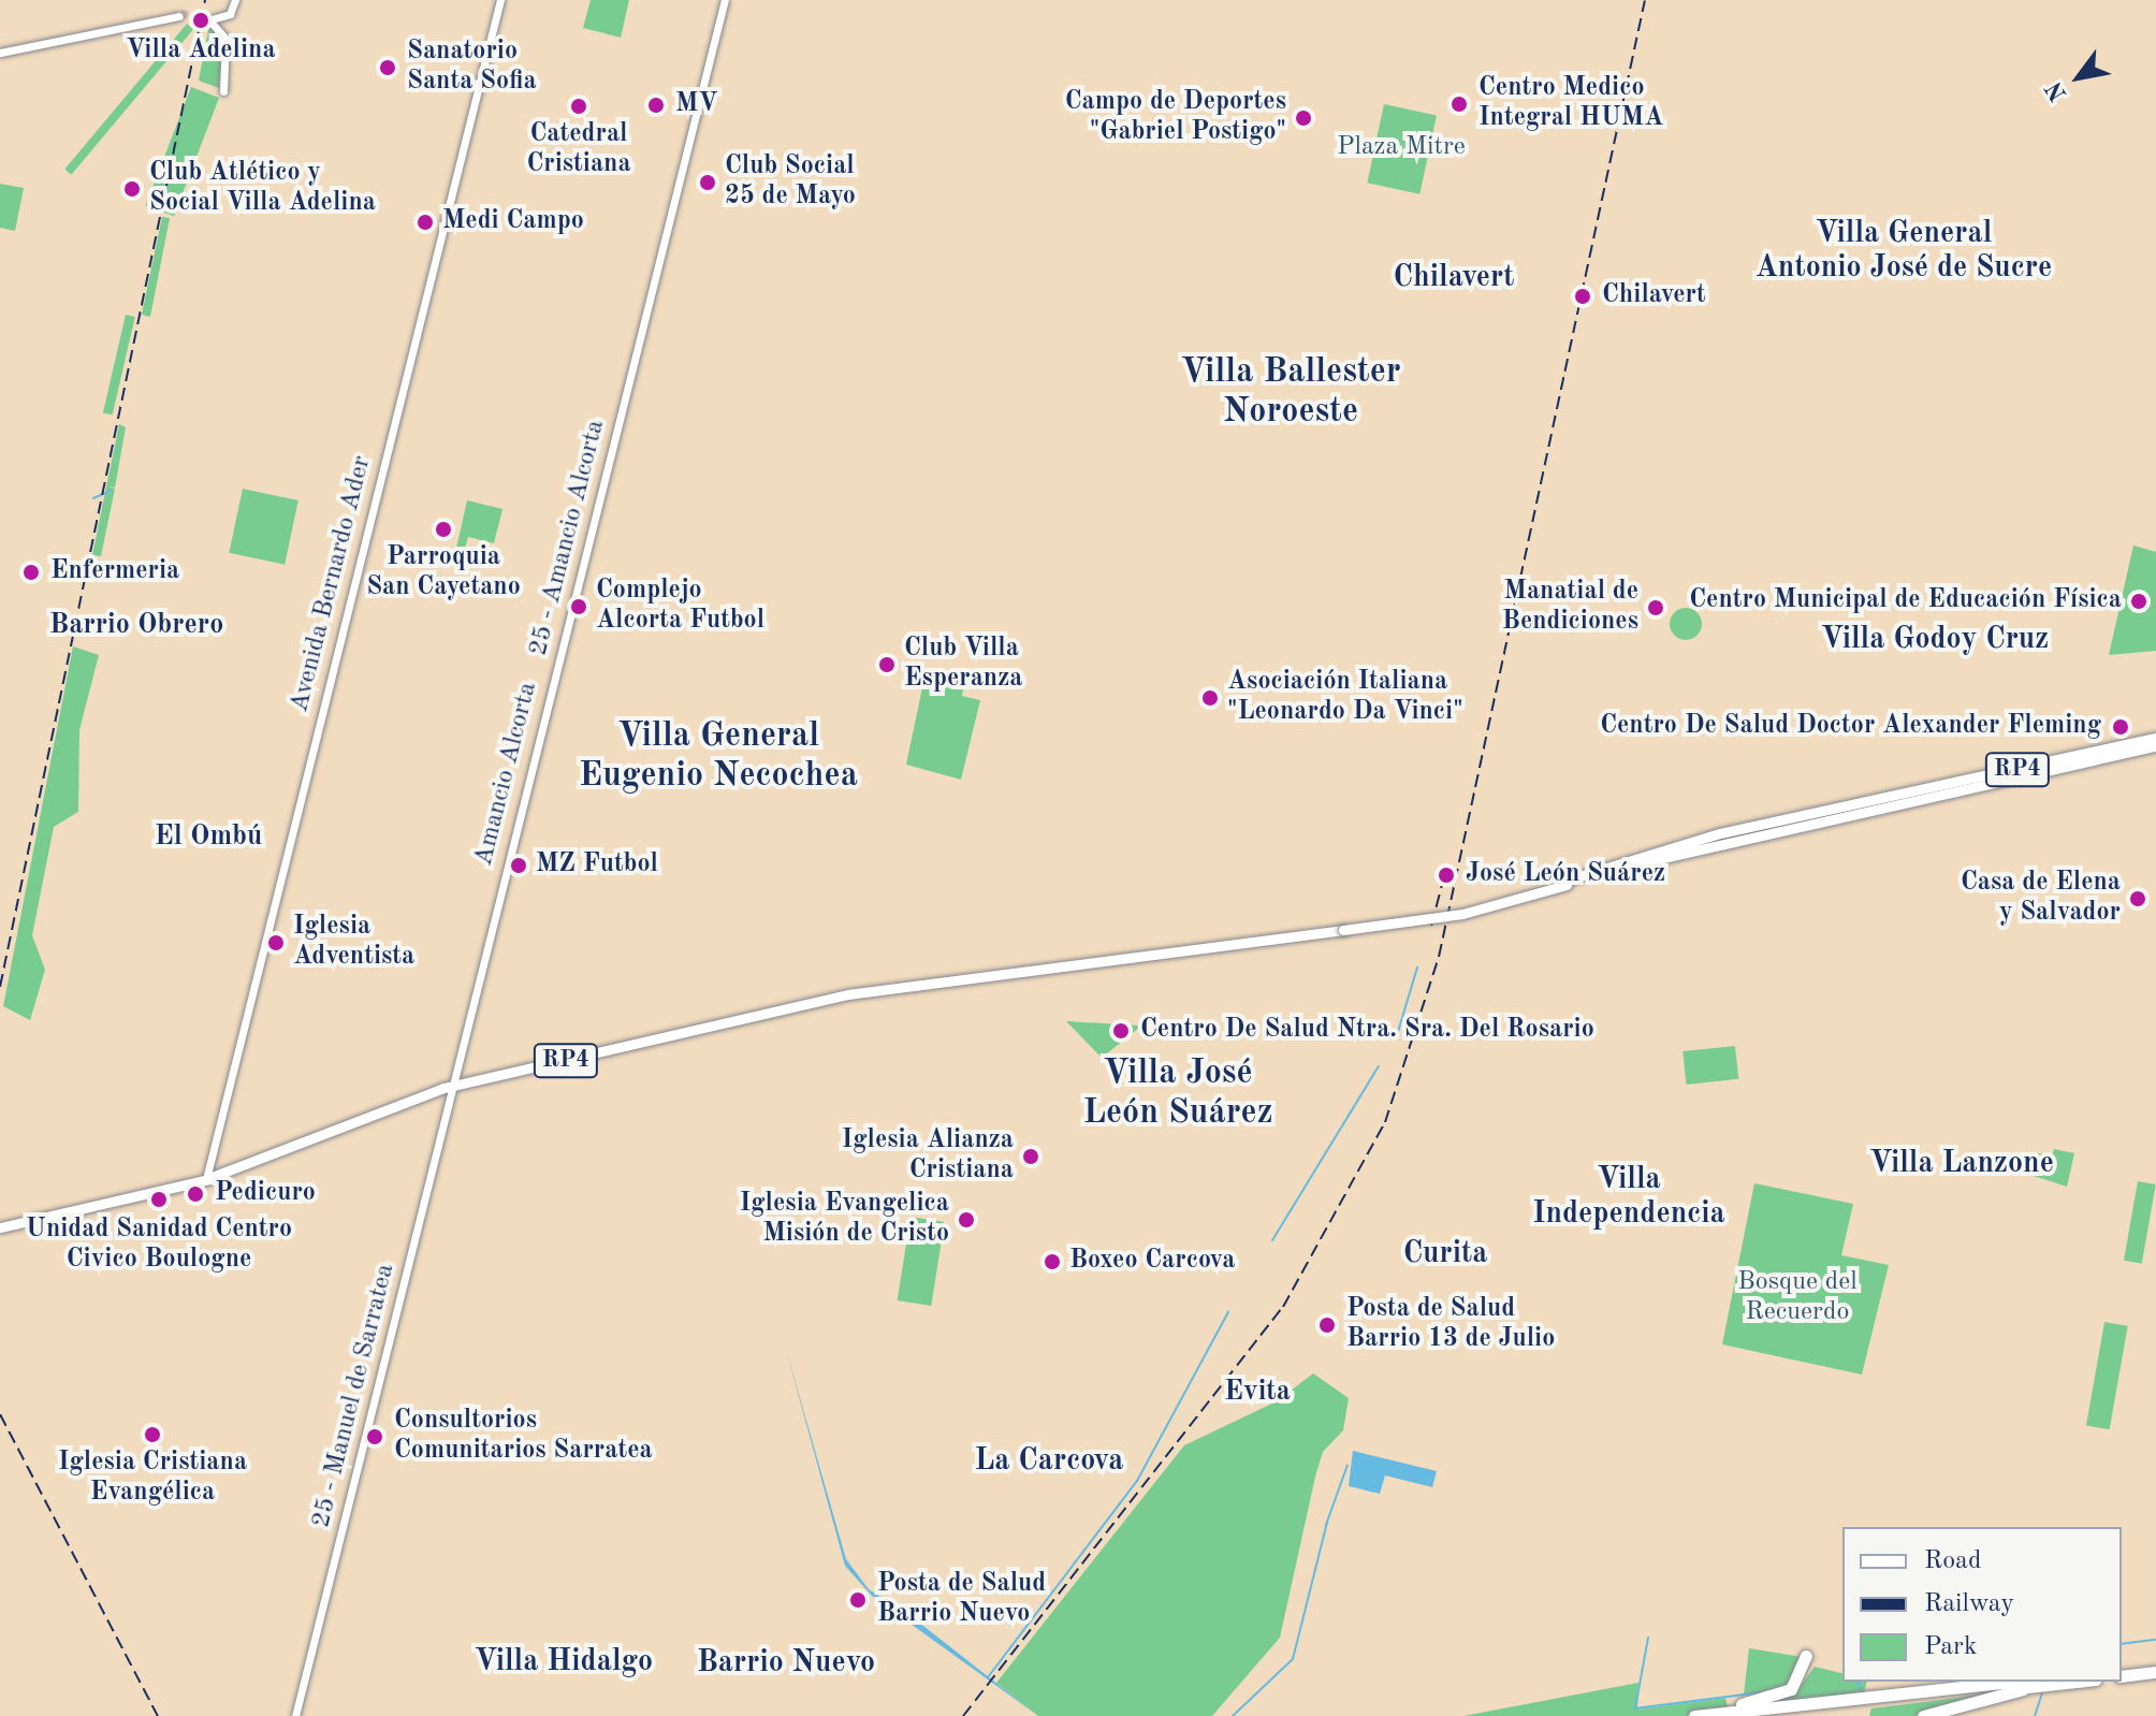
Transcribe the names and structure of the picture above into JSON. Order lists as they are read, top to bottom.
{
  "streets": {
    "main road": [
      "25 - Amancio Alcorta",
      "Avenida Bernardo Ader",
      "RP4",
      "Amancio Alcorta",
      "25 - Manuel de Sarratea"
    ]
  },
  "crossings": [
    ["25 - Amancio Alcorta", "RP4"],
    ["25 - Amancio Alcorta", "Amancio Alcorta"],
    ["25 - Amancio Alcorta", "25 - Manuel de Sarratea"],
    ["Avenida Bernardo Ader", "RP4"],
    ["RP4", "Amancio Alcorta"],
    ["RP4", "25 - Manuel de Sarratea"],
    ["Amancio Alcorta", "25 - Manuel de Sarratea"]
  ],
  "districts": [
    "Villa General Antonio José de Sucre",
    "Chilavert",
    "Villa Ballester Noroeste",
    "Barrio Obrero",
    "Villa Godoy Cruz",
    "Villa General Eugenio Necochea",
    "El Ombú",
    "Villa José León Suárez",
    "Villa Lanzone",
    "Villa Independencia",
    "Curita",
    "Evita",
    "La Carcova",
    "Villa Hidalgo",
    "Barrio Nuevo"
  ],
  "parks": ["Plaza Mitre", "Bosque del Recuerdo"],
  "places": [
    "Villa Adelina",
    "Sanatorio Santa Sofia",
    "Centro Medico Integral HUMA",
    "MV",
    "Catedral Cristiana",
    "Campo de Deportes \"Gabriel Postigo\"",
    "Club Social 25 de Mayo",
    "Club Atlético y Social Villa Adelina",
    "Medi Campo",
    "Chilavert",
    "Parroquia San Cayetano",
    "Enfermeria",
    "Centro Municipal de Educación Física",
    "Complejo Alcorta Futbol",
    "Manatial de Bendiciones",
    "Club Villa Esperanza",
    "Asociación Italiana \"Leonardo Da Vinci\"",
    "Centro De Salud Doctor Alexander Fleming",
    "MZ Futbol",
    "José León Suárez",
    "Casa de Elena y Salvador",
    "Iglesia Adventista",
    "Centro De Salud Ntra. Sra. Del Rosario",
    "Iglesia Alianza Cristiana",
    "Pedicuro",
    "Unidad Sanidad Centro Civico Boulogne",
    "Iglesia Evangelica Misión de Cristo",
    "Boxeo Carcova",
    "Posta de Salud Barrio 13 de Julio",
    "Iglesia Cristiana Evangélica",
    "Consultorios Comunitarios Sarratea",
    "Posta de Salud Barrio Nuevo"
  ],
  "legend": ["Road", "Railway", "Park"],
  "north": "bottom left"
}
